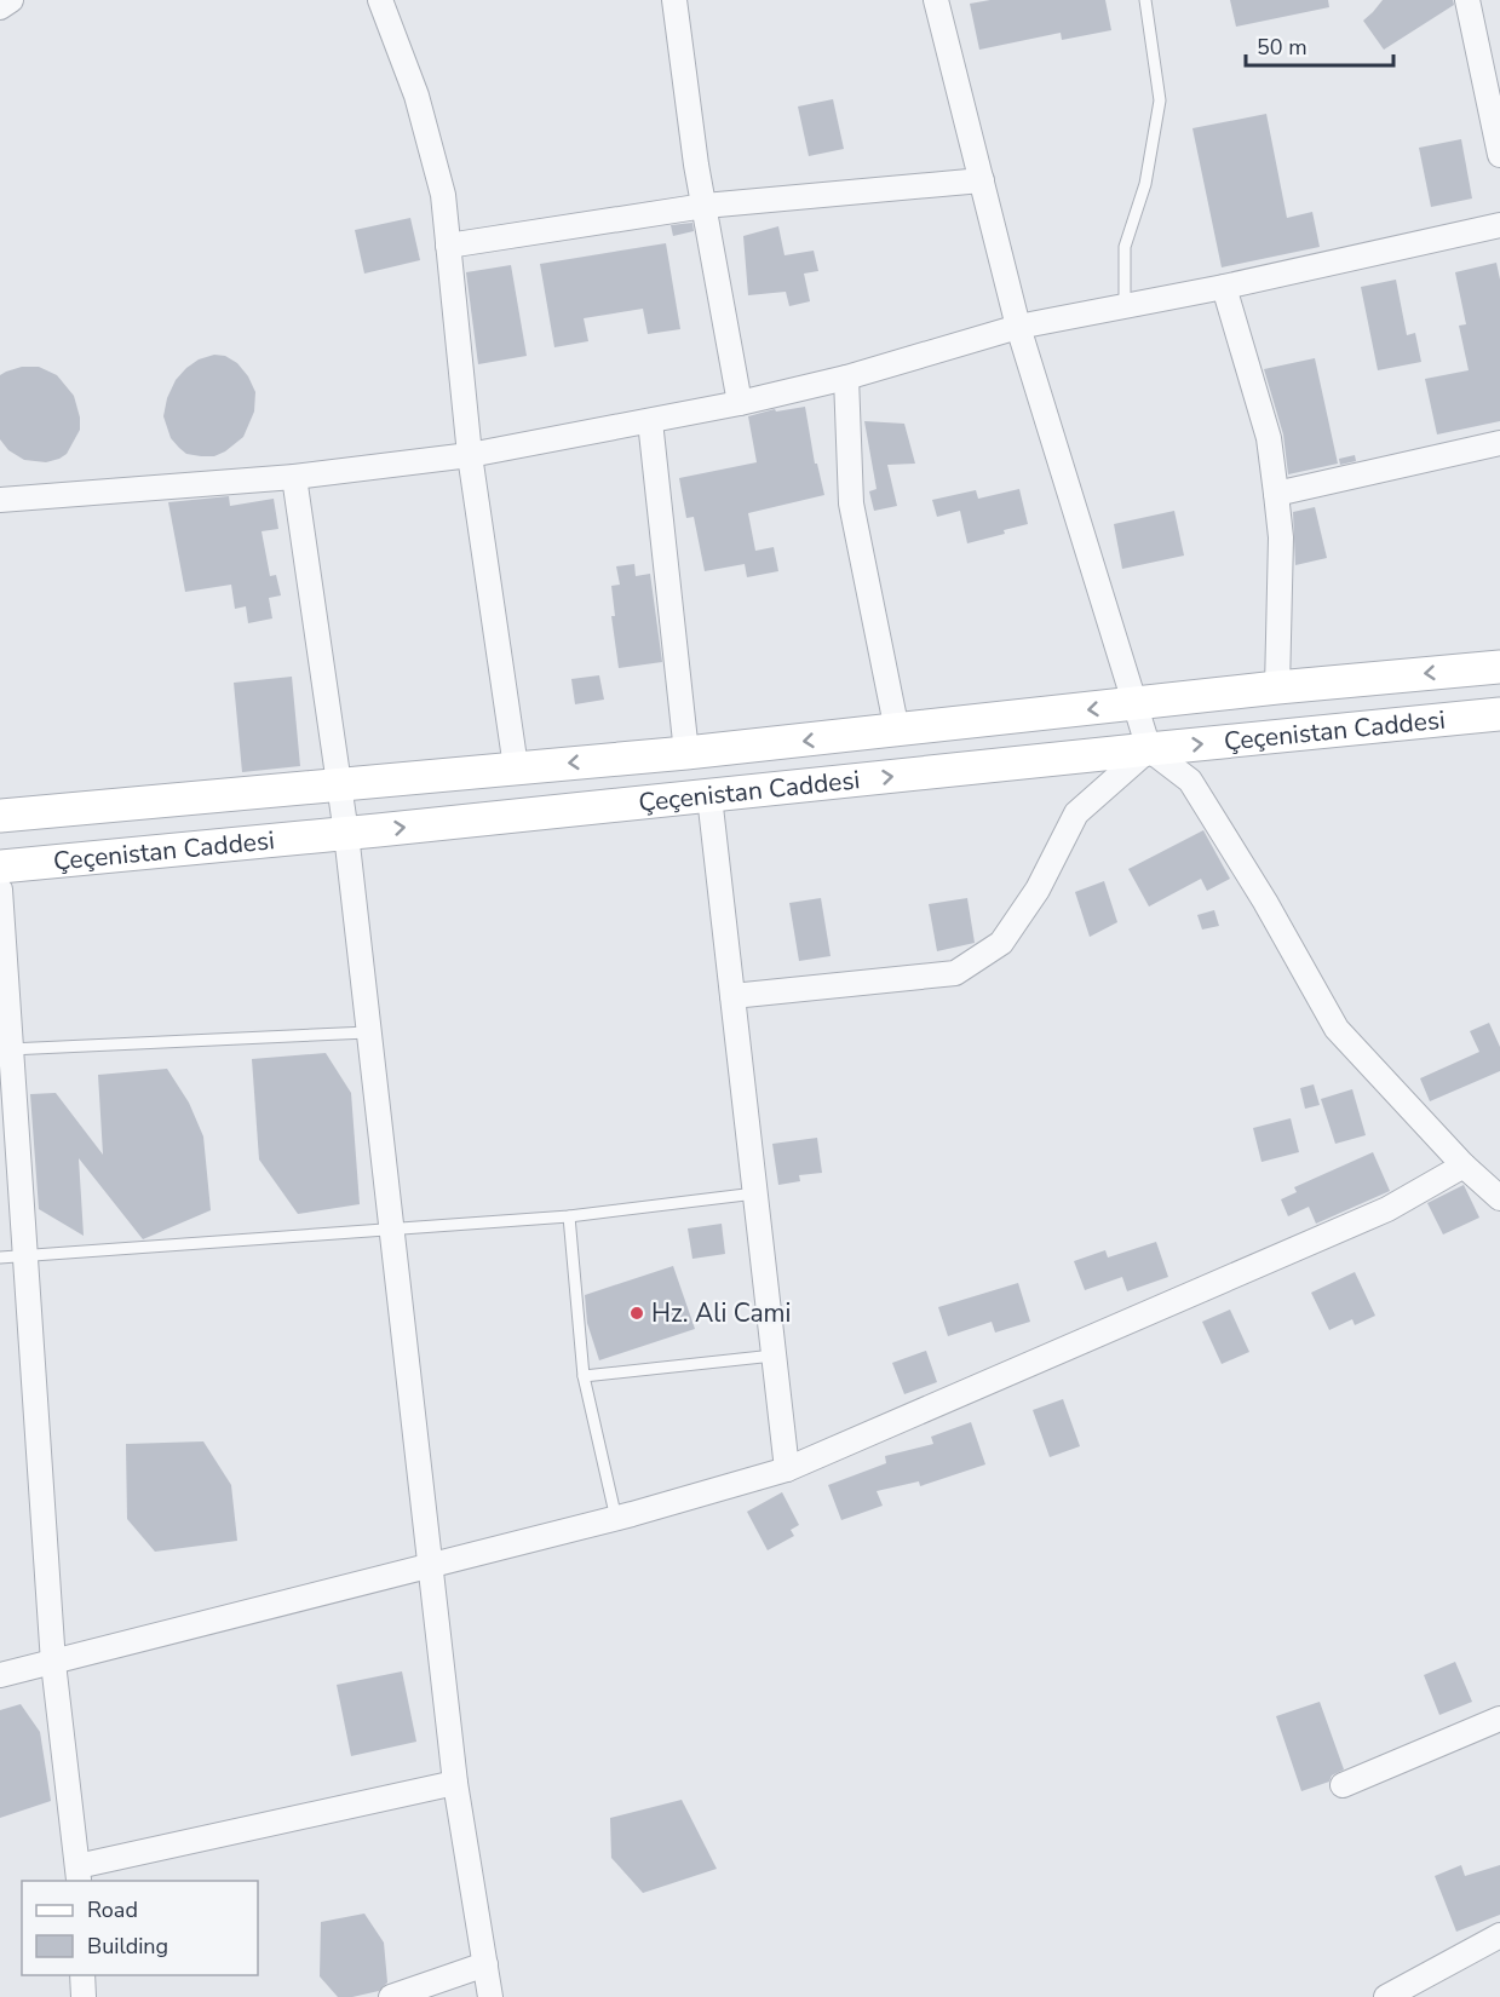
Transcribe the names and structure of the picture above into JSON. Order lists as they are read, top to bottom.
{
  "streets": {
    "main road": ["Çeçenistan Caddesi"]
  },
  "places": ["Hz. Ali Cami"],
  "legend": ["Road", "Building"],
  "scale_bar": "50 m"
}
